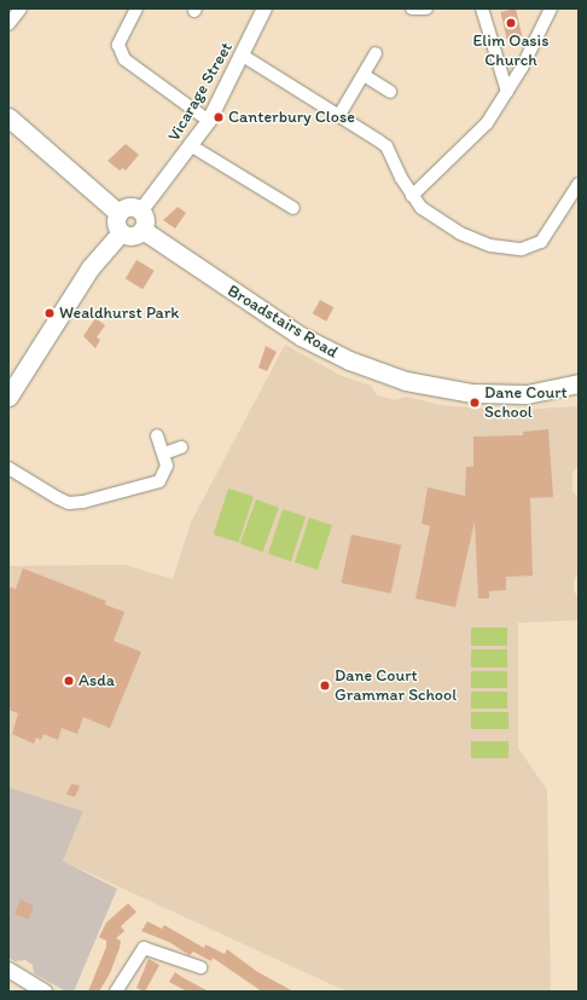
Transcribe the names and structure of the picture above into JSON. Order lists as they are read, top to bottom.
{
  "streets": {
    "main road": ["Broadstairs Road"],
    "street": ["Vicarage Street"]
  },
  "crossings": [
    ["Vicarage Street", "Broadstairs Road"]
  ],
  "places": [
    "Elim Oasis Church",
    "Canterbury Close",
    "Wealdhurst Park",
    "Dane Court School",
    "Asda",
    "Dane Court Grammar School"
  ]
}
